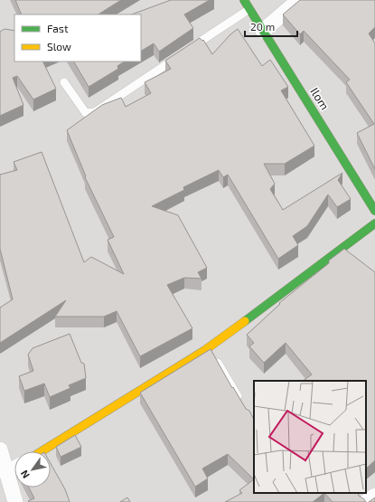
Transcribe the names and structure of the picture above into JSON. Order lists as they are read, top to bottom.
{
  "streets": {
    "street": ["Ilom"]
  },
  "legend": ["Fast", "Slow"],
  "scale_bar": "20 m",
  "north": "bottom left"
}
